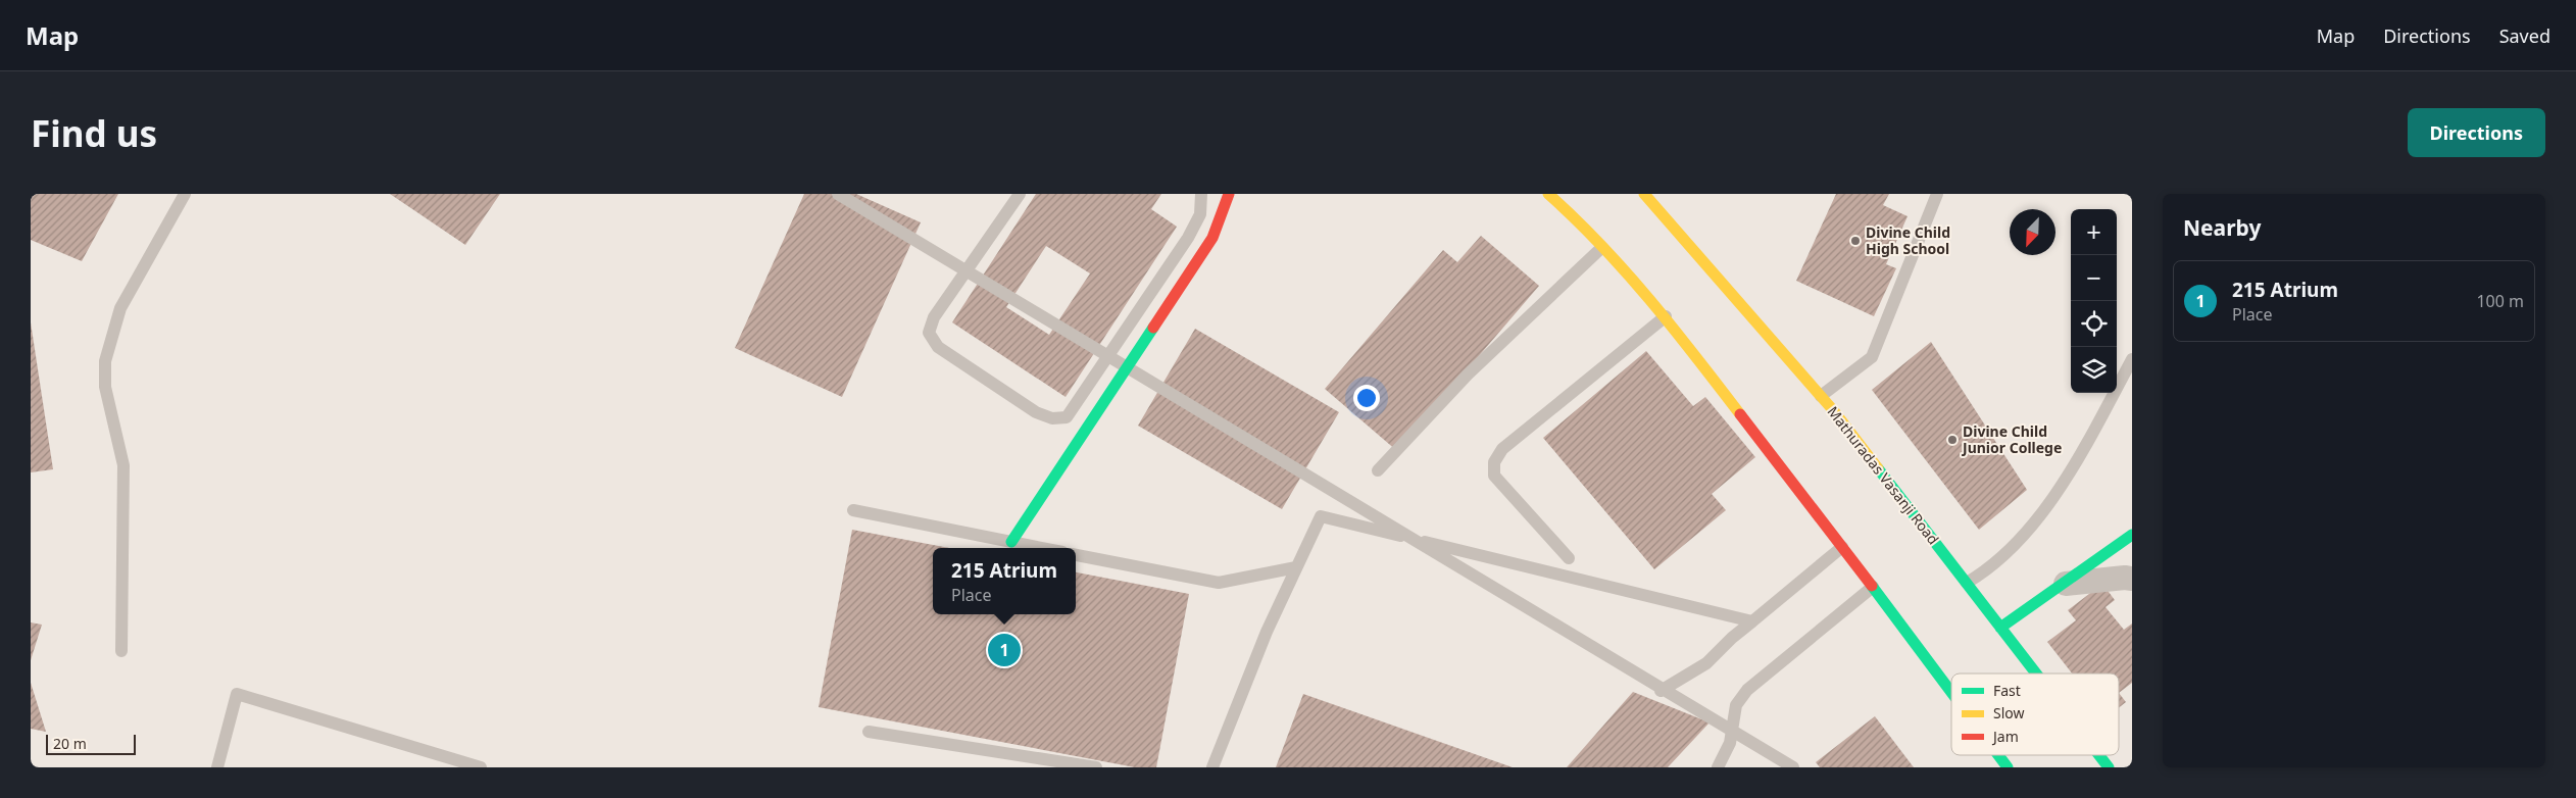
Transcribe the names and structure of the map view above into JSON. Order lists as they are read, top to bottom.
{
  "streets": {
    "main road": ["Mathuradas Vasanji Road"]
  },
  "places": ["Divine Child High School", "Divine Child Junior College"],
  "legend": ["Fast", "Slow", "Jam"],
  "scale_bar": "20 m",
  "north": "bottom left",
  "page": {
    "header": "Map",
    "nav": ["Map", "Directions", "Saved"],
    "buttons": "Directions",
    "title": "Find us",
    "heading": "Nearby",
    "map_buttons": ["+", "−"],
    "list": [
      {
        "mark": "1",
        "name": "215 Atrium",
        "note": "Place",
        "value": "100 m"
      }
    ],
    "popup": ["215 Atrium", "Place"],
    "pins": "1",
    "scale": "20 m"
  }
}
